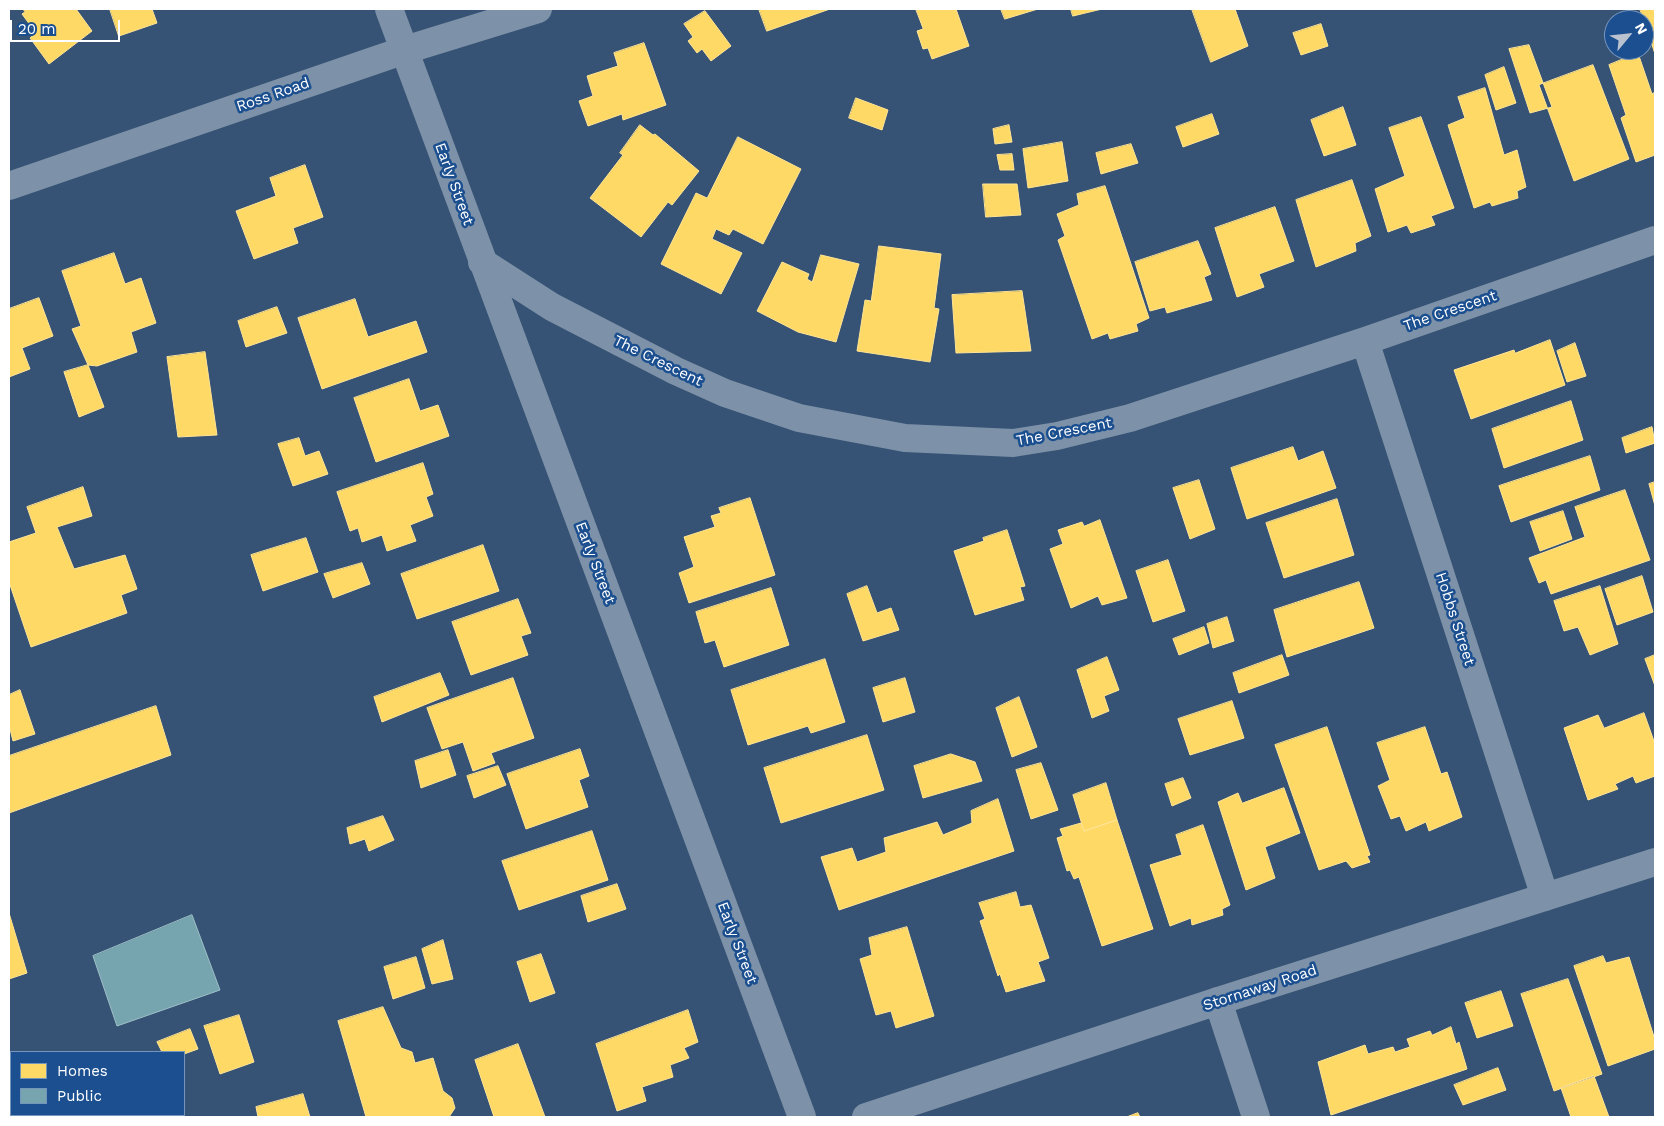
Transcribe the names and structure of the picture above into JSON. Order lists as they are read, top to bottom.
{
  "streets": {
    "street": [
      "Ross Road",
      "Early Street",
      "The Crescent",
      "Hobbs Street",
      "Stornaway Road"
    ]
  },
  "crossings": [
    ["Ross Road", "Early Street"],
    ["Early Street", "The Crescent"],
    ["The Crescent", "Hobbs Street"],
    ["Hobbs Street", "Stornaway Road"]
  ],
  "legend": ["Homes", "Public"],
  "scale_bar": "20 m",
  "north": "top right"
}
